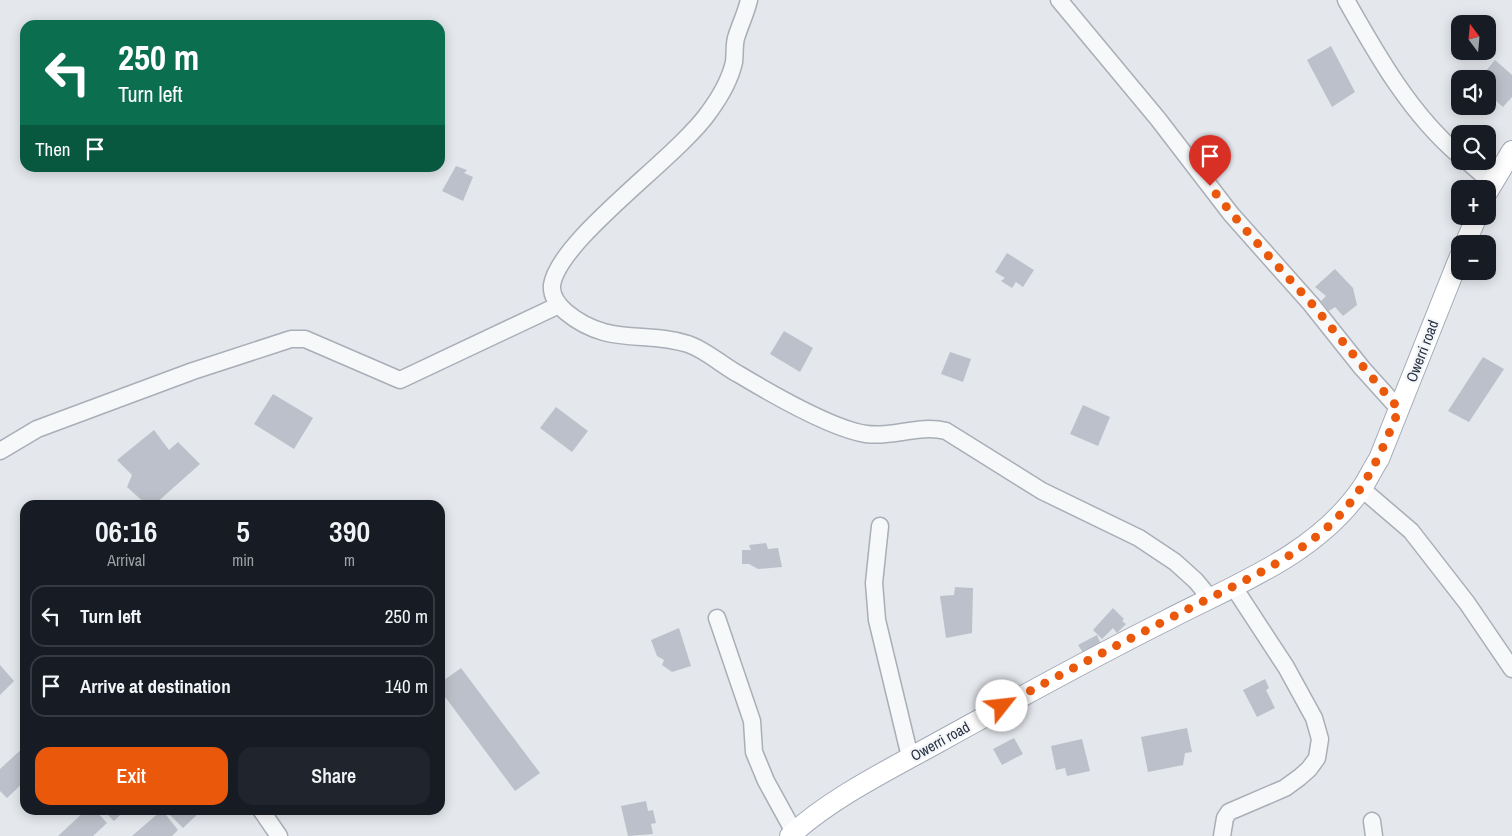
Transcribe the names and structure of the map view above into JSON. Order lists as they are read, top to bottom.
{
  "streets": {
    "main road": ["Owerri road"]
  },
  "north": "top",
  "page": {
    "map_buttons": ["+", "−"],
    "turn": ["250 m", "Turn left"],
    "then": "Then",
    "eta": [
      "06:16",
      "Arrival",
      "5",
      "min",
      "390",
      "m"
    ],
    "list": [
      {
        "name": "Turn left",
        "value": "250 m"
      },
      {
        "name": "Arrive at destination",
        "value": "140 m"
      }
    ],
    "buttons": ["Exit", "Share"]
  }
}
